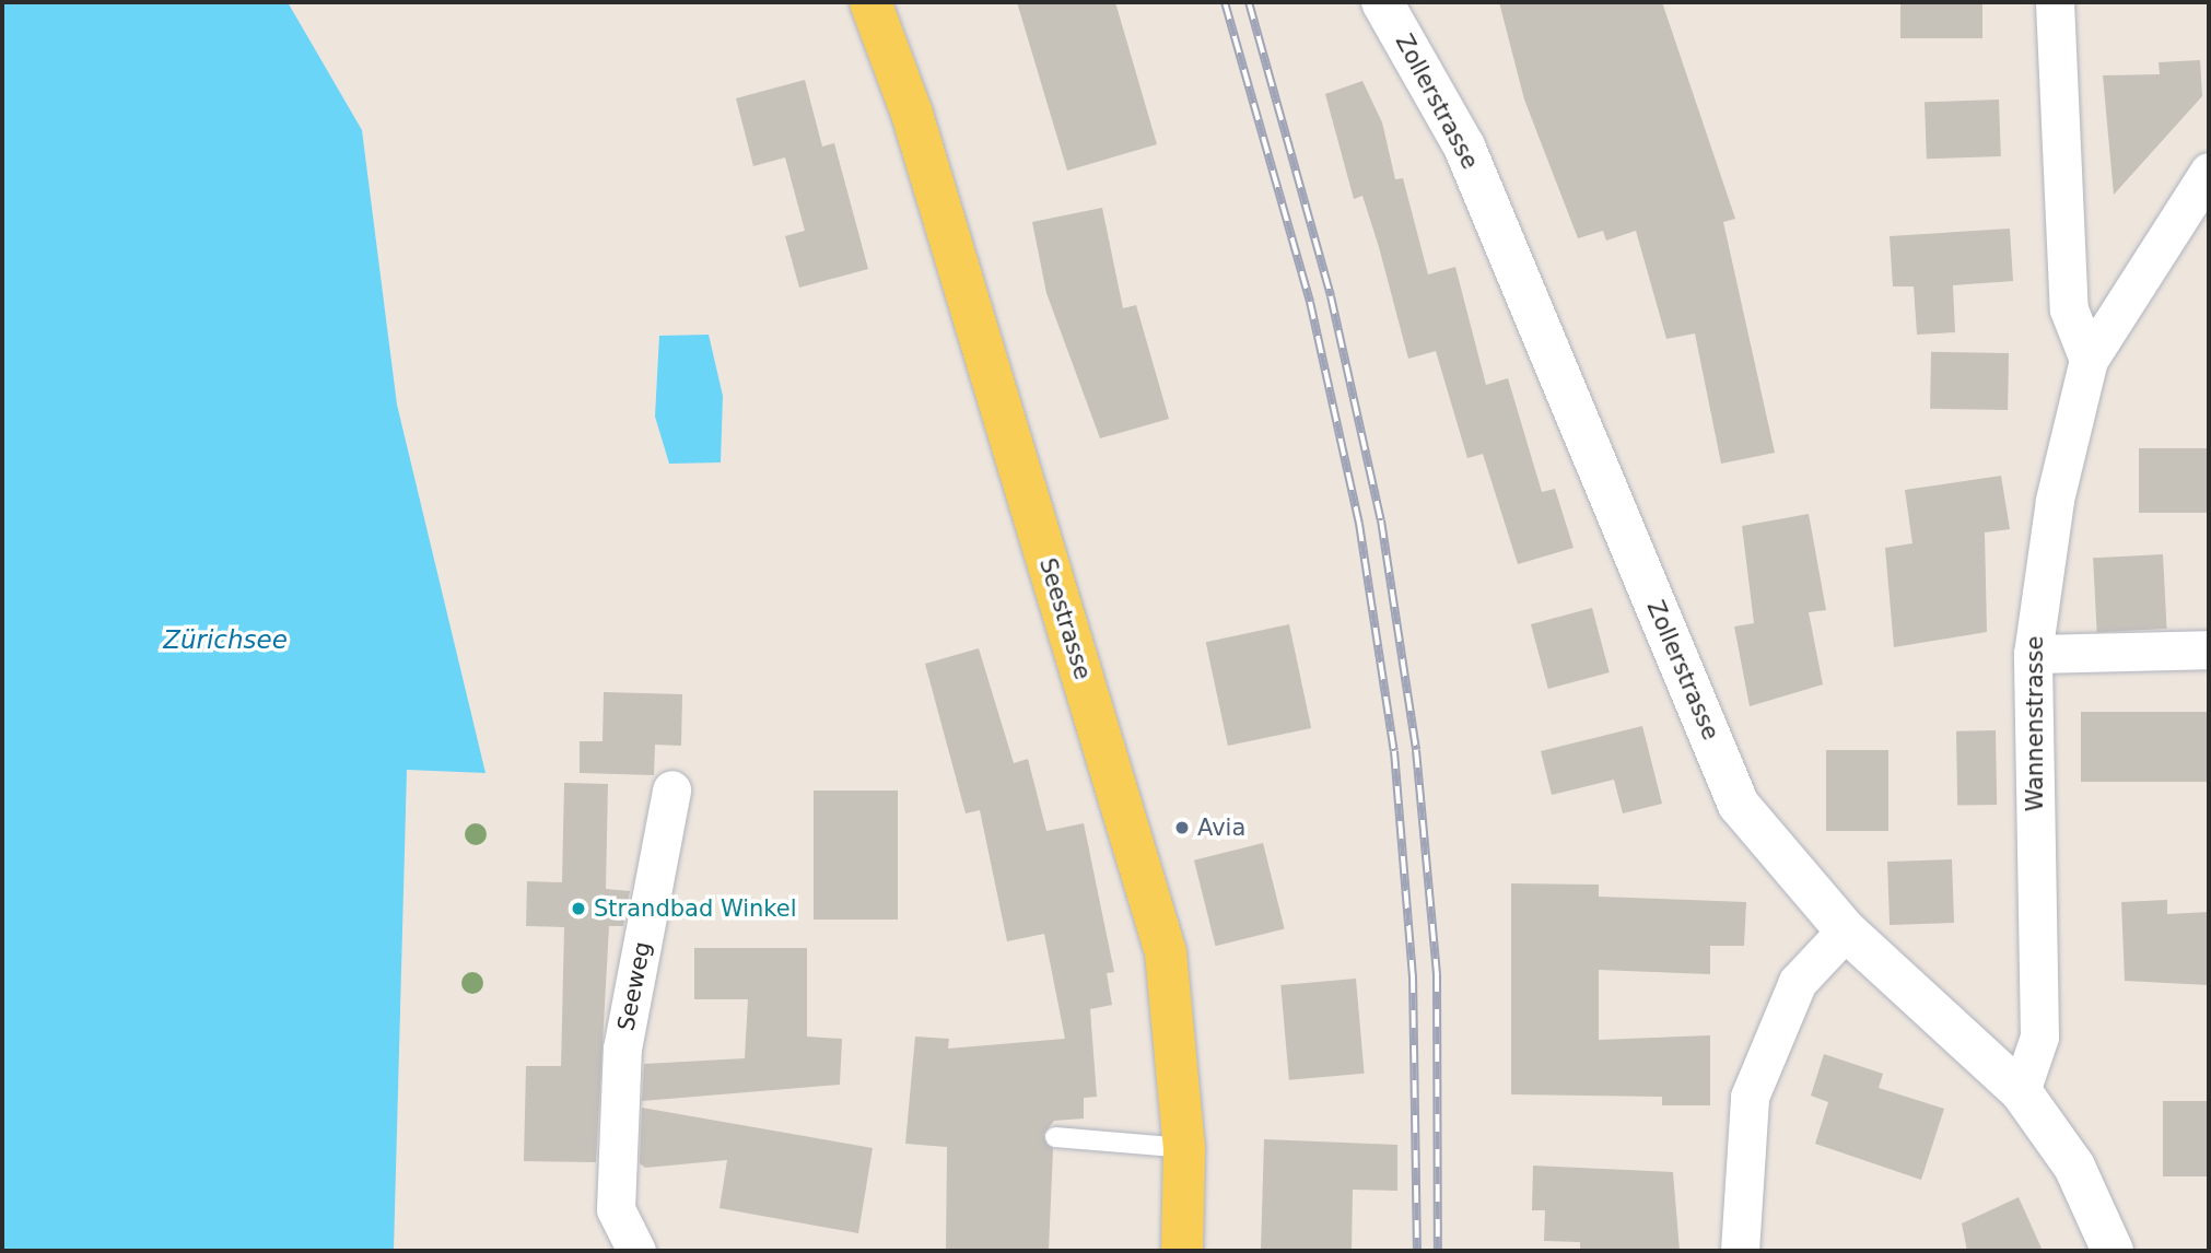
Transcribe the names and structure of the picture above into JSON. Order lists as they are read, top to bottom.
{
  "streets": {
    "main road": ["Seestrasse"],
    "street": ["Zollerstrasse", "Wannenstrasse", "Seeweg"]
  },
  "crossings": [
    ["Zollerstrasse", "Wannenstrasse"]
  ],
  "water": ["Zürichsee"],
  "places": ["Avia", "Strandbad Winkel"]
}
